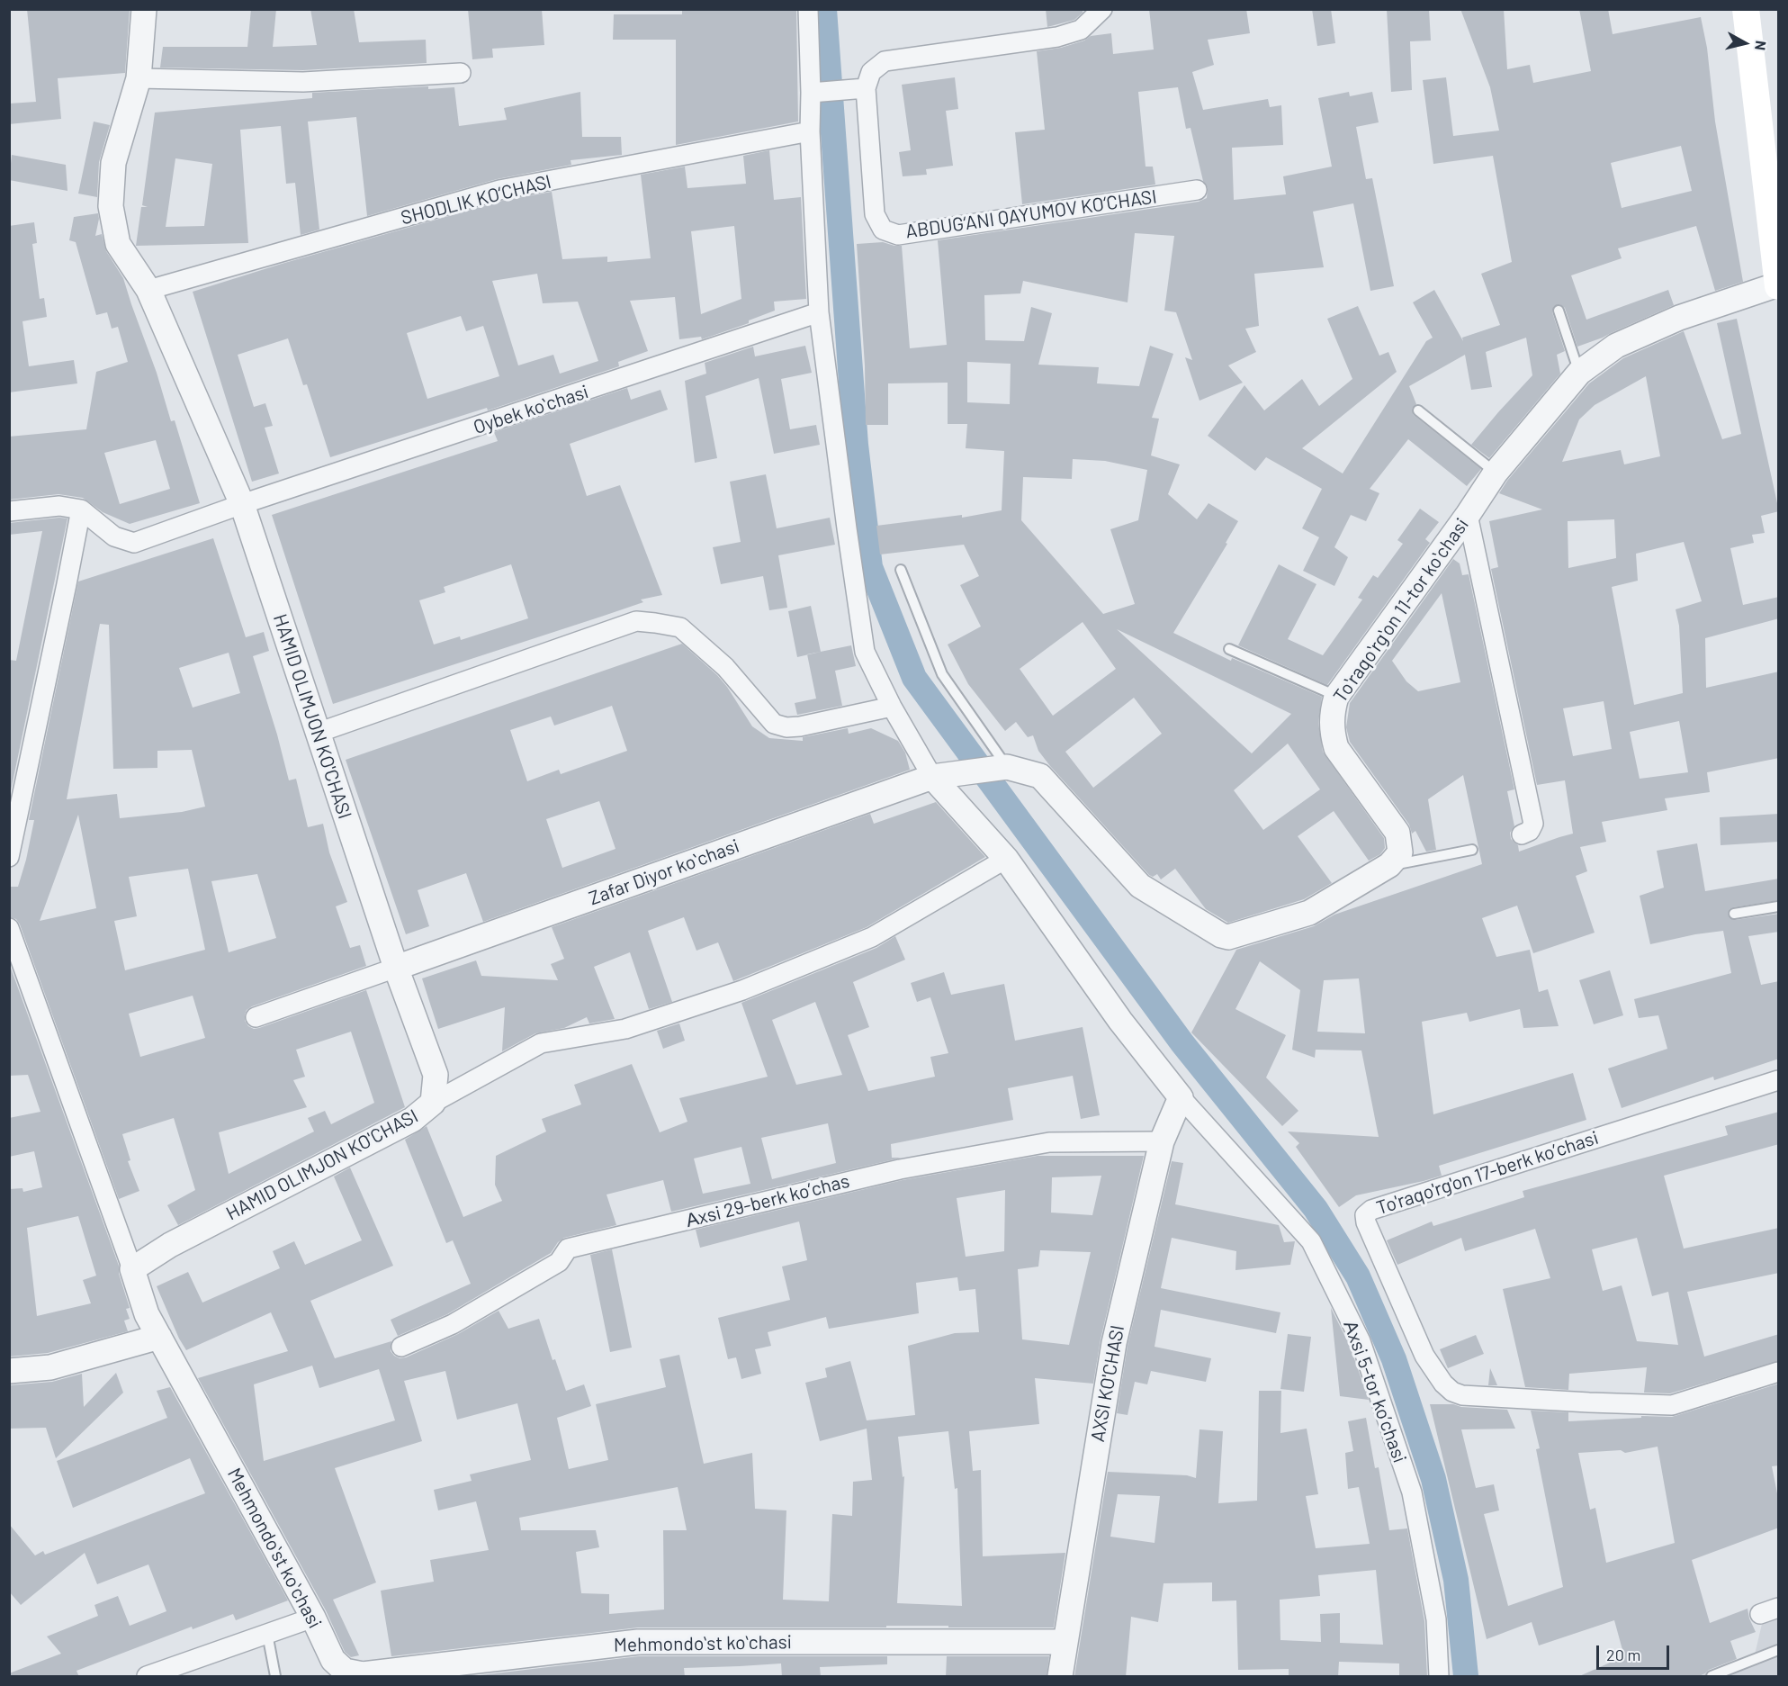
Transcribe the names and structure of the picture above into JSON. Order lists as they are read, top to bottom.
{
  "streets": {
    "street": [
      "SHODLIK KO‘CHASI",
      "ABDUG‘ANI QAYUMOV KO‘CHASI",
      "Oybek koʻchasi",
      "Toʻraqoʻrgʻon 11-tor koʻchasi",
      "HAMID OLIMJON KO'CHASI",
      "Zafar Diyor koʻchasi",
      "To'raqo'rg'on 17-berk koʼchasi",
      "Аxsi 29-berk koʼchas",
      "AXSI KO'CHASI",
      "Аxsi 5-tor koʼchasi",
      "Mehmondoʻst koʻchasi"
    ]
  },
  "crossings": [
    ["SHODLIK KO‘CHASI", "HAMID OLIMJON KO'CHASI"],
    ["Oybek koʻchasi", "HAMID OLIMJON KO'CHASI"],
    ["HAMID OLIMJON KO'CHASI", "Zafar Diyor koʻchasi"],
    ["HAMID OLIMJON KO'CHASI", "Mehmondoʻst koʻchasi"],
    ["Аxsi 29-berk koʼchas", "AXSI KO'CHASI"],
    ["AXSI KO'CHASI", "Аxsi 5-tor koʼchasi"],
    ["AXSI KO'CHASI", "Mehmondoʻst koʻchasi"]
  ],
  "scale_bar": "20 m",
  "north": "right"
}
